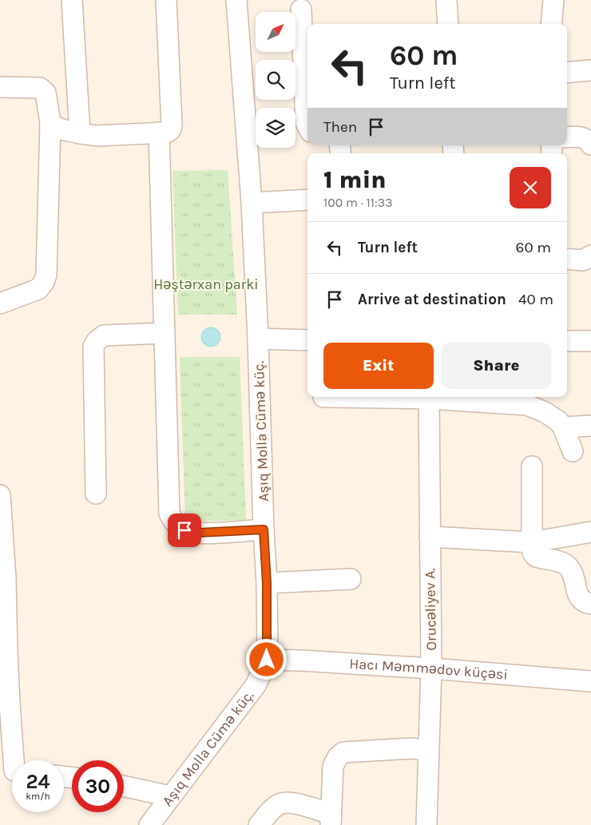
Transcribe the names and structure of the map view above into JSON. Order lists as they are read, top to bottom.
{
  "streets": {
    "street": ["Aşıq Molla Cümə küç.", "Orucəliyev A.", "Hacı Məmmədov küçəsi"]
  },
  "crossings": [
    ["Aşıq Molla Cümə küç.", "Hacı Məmmədov küçəsi"],
    ["Orucəliyev A.", "Hacı Məmmədov küçəsi"]
  ],
  "parks": ["Həştərxan parki"],
  "north": "top right",
  "page": {
    "turn": ["60 m", "Turn left"],
    "then": "Then",
    "heading": ["1 min", "100 m · 11:33"],
    "list": [
      {
        "name": "Turn left",
        "value": "60 m"
      },
      {
        "name": "Arrive at destination",
        "value": "40 m"
      }
    ],
    "buttons": ["Exit", "Share"],
    "speed": "24 km/h",
    "limit": "30"
  }
}
